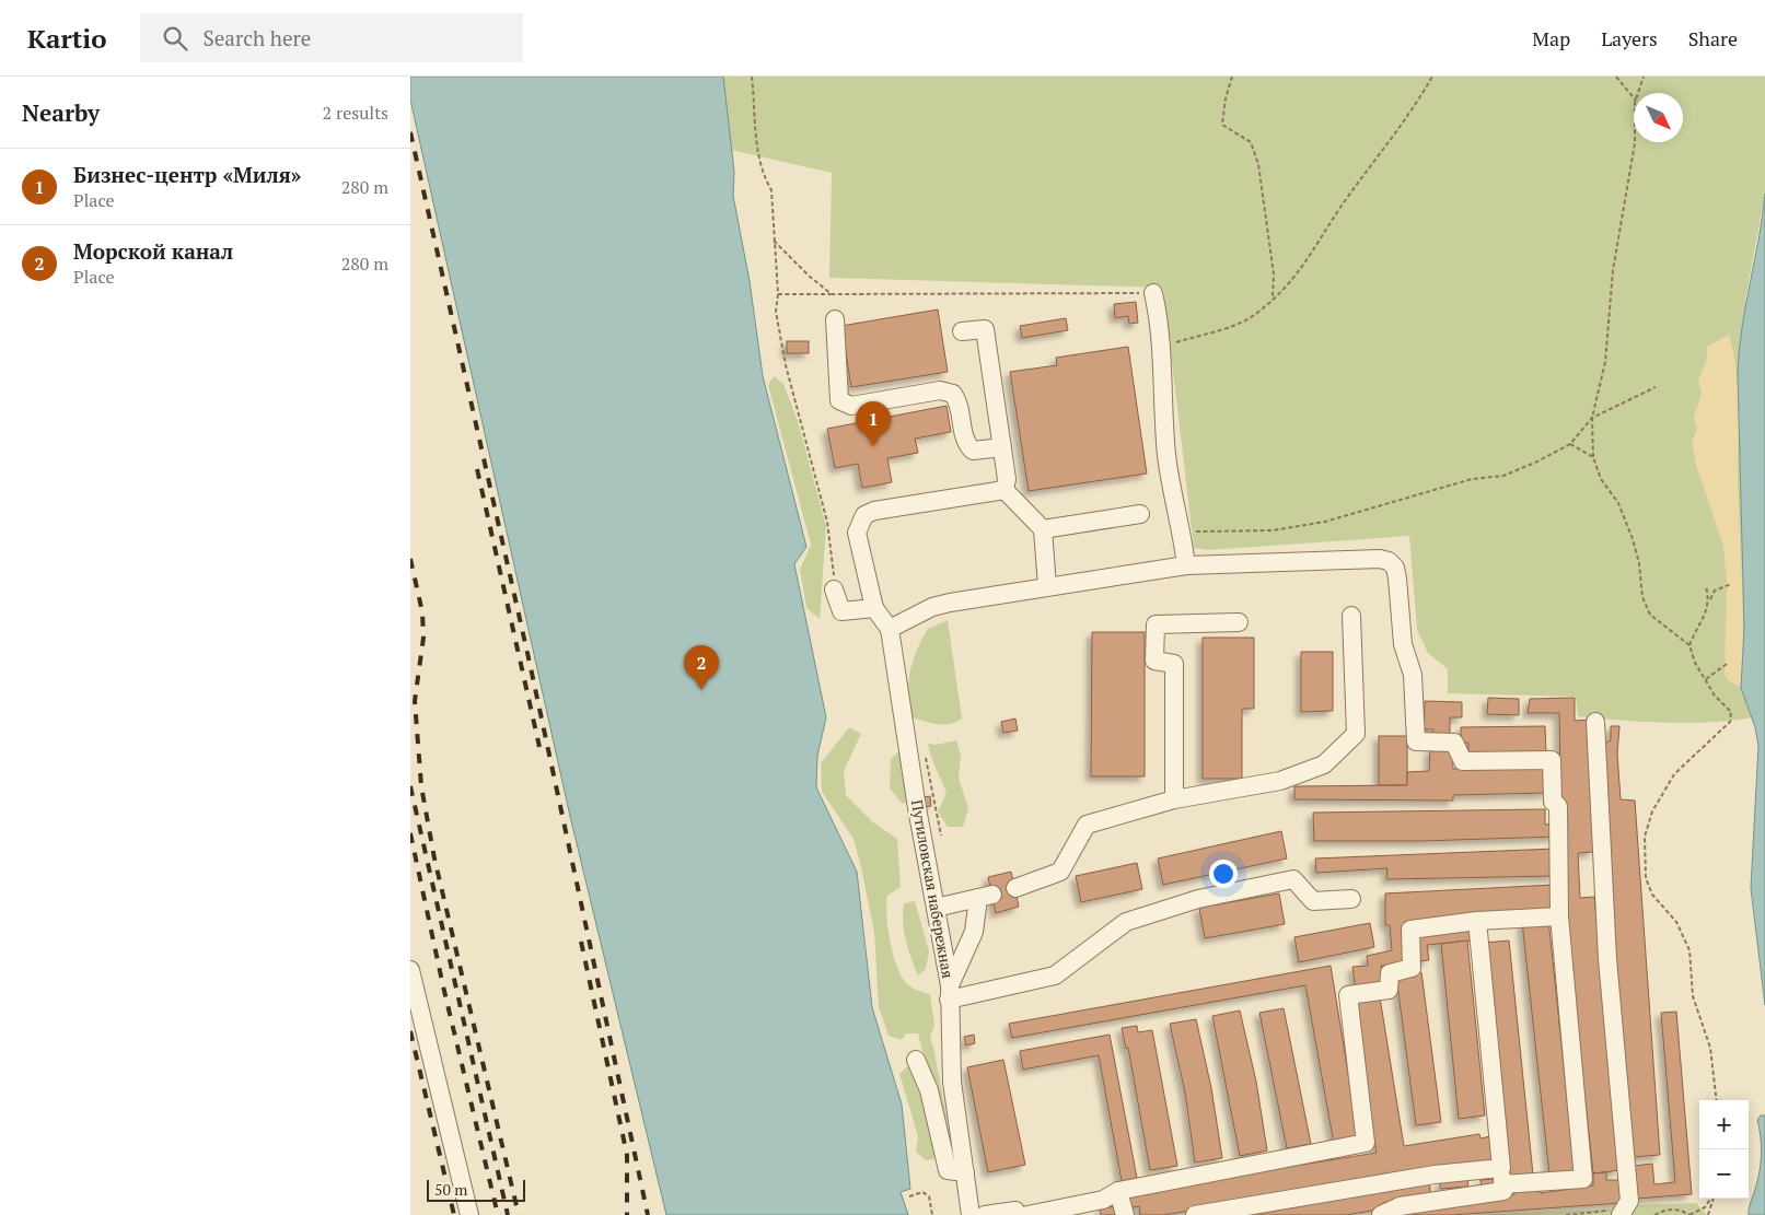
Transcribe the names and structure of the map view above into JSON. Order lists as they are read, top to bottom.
{
  "streets": {
    "street": ["Путиловская набережная"]
  },
  "scale_bar": "50 m",
  "north": "bottom right",
  "page": {
    "header": "Kartio",
    "search": "Search here",
    "nav": ["Map", "Layers", "Share"],
    "heading": ["Nearby", "2 results"],
    "list": [
      {
        "mark": "1",
        "name": "Бизнес-центр «Миля»",
        "note": "Place",
        "value": "280 m"
      },
      {
        "mark": "2",
        "name": "Морской канал",
        "note": "Place",
        "value": "280 m"
      }
    ],
    "pins": ["1", "2"],
    "map_buttons": ["+", "−"],
    "scale": "50 m"
  }
}
